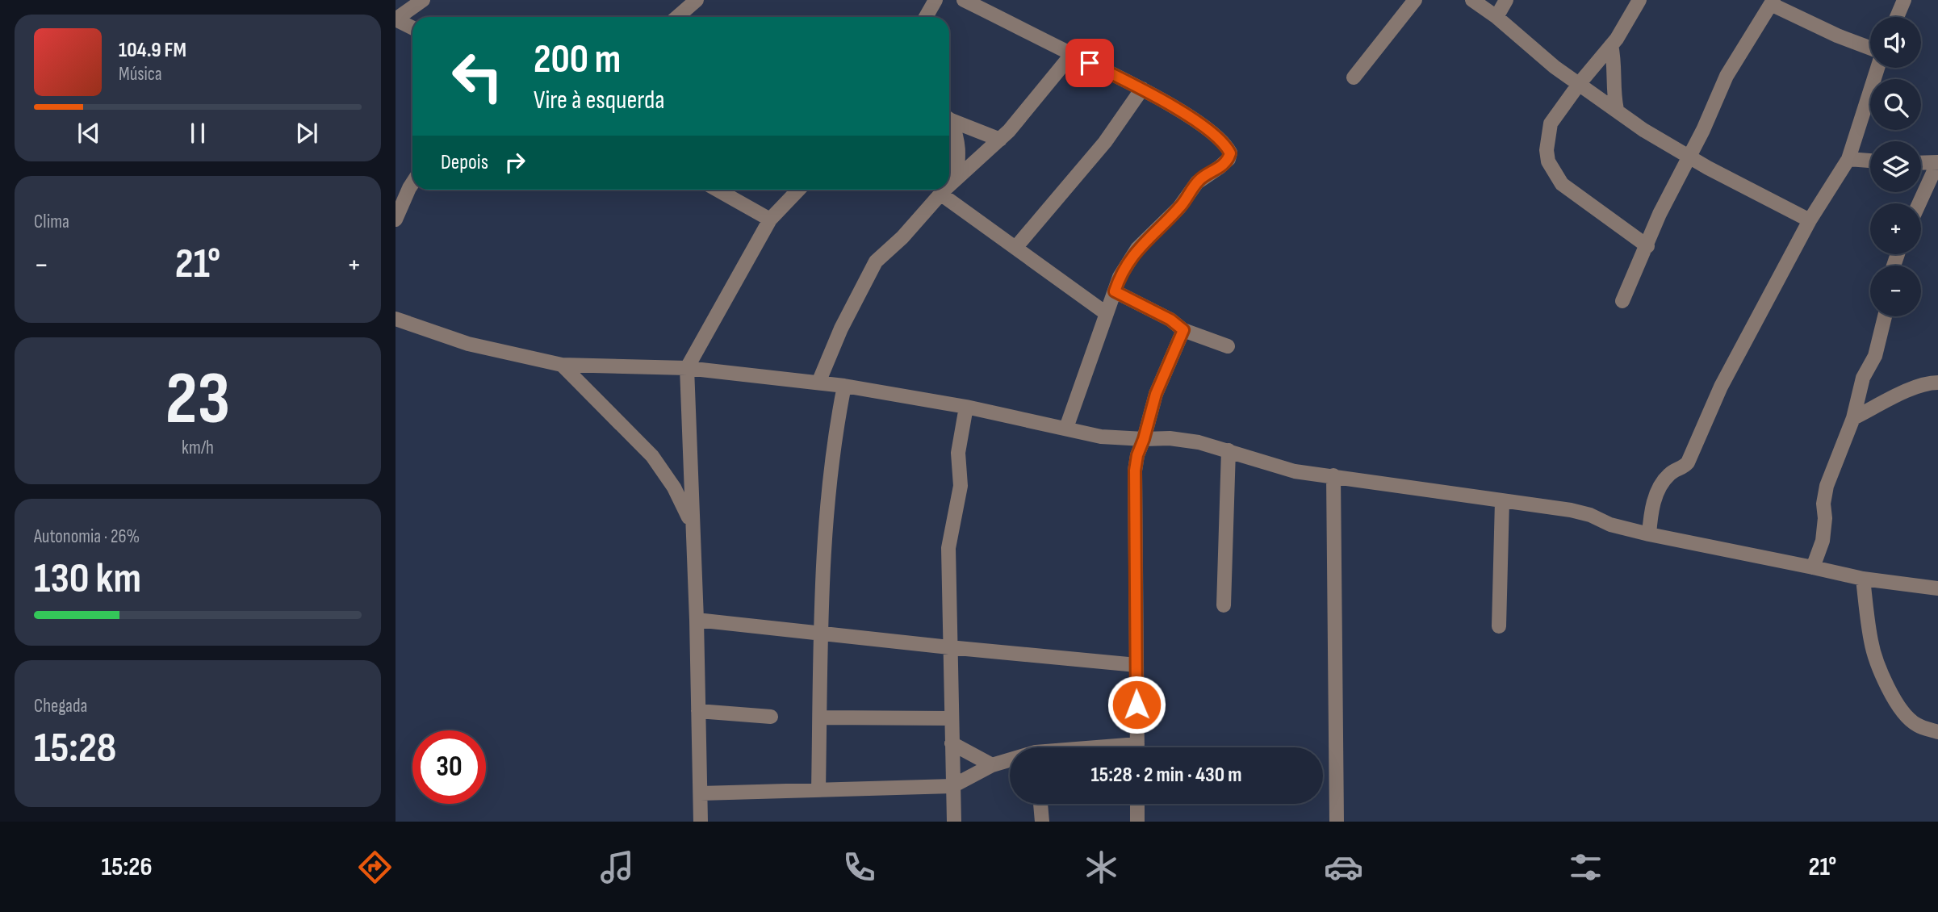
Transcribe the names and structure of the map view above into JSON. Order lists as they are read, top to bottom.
{
  "page": {
    "map_buttons": ["+", "−"],
    "turn": ["200 m", "Vire à esquerda"],
    "song": ["104.9 FM", "Música"],
    "then": "Depois",
    "tile": [
      "Clima",
      ["23", "km/h"],
      ["Autonomia · 26%", "130 km"],
      ["Chegada", "15:28"]
    ],
    "heat": ["−", "21°", "+"],
    "limit": "30",
    "trip": "15:28 · 2 min · 430 m",
    "tabs": ["15:26", "21°"]
  }
}
